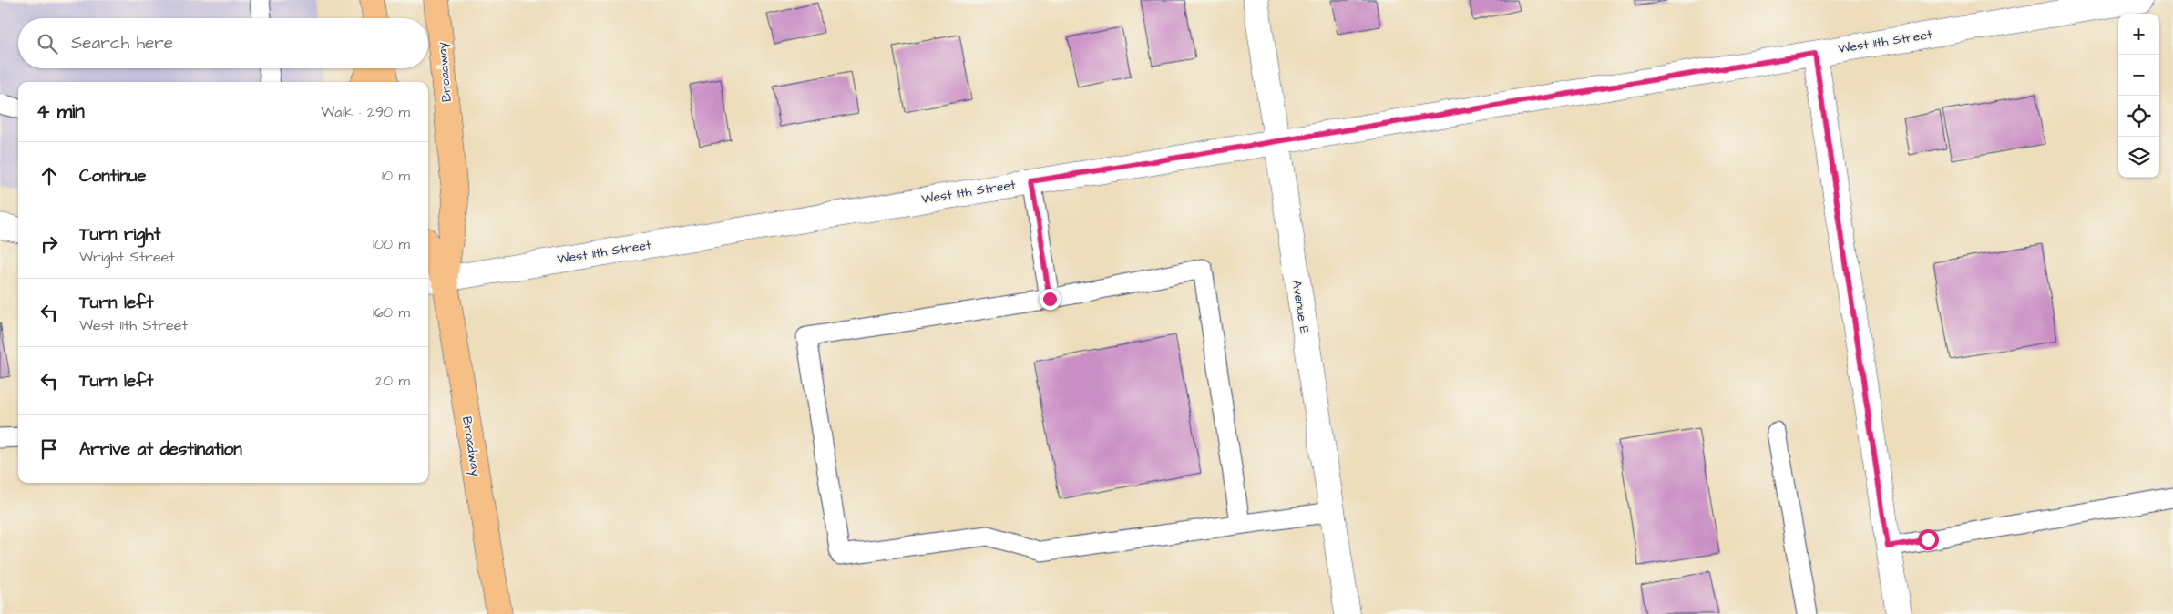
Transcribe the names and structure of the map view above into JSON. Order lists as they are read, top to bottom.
{
  "streets": {
    "main road": ["Broadway"],
    "street": ["West 11th Street", "Avenue E"]
  },
  "crossings": [
    ["West 11th Street", "Broadway"],
    ["West 11th Street", "Avenue E"]
  ],
  "page": {
    "map_buttons": ["+", "−"],
    "search": "Search here",
    "heading": ["4 min", "Walk · 290 m"],
    "list": [
      ["Continue", "10 m"],
      ["Turn right", "Wright Street", "100 m"],
      ["Turn left", "West 11th Street", "160 m"],
      ["Turn left", "20 m"],
      "Arrive at destination"
    ]
  }
}
